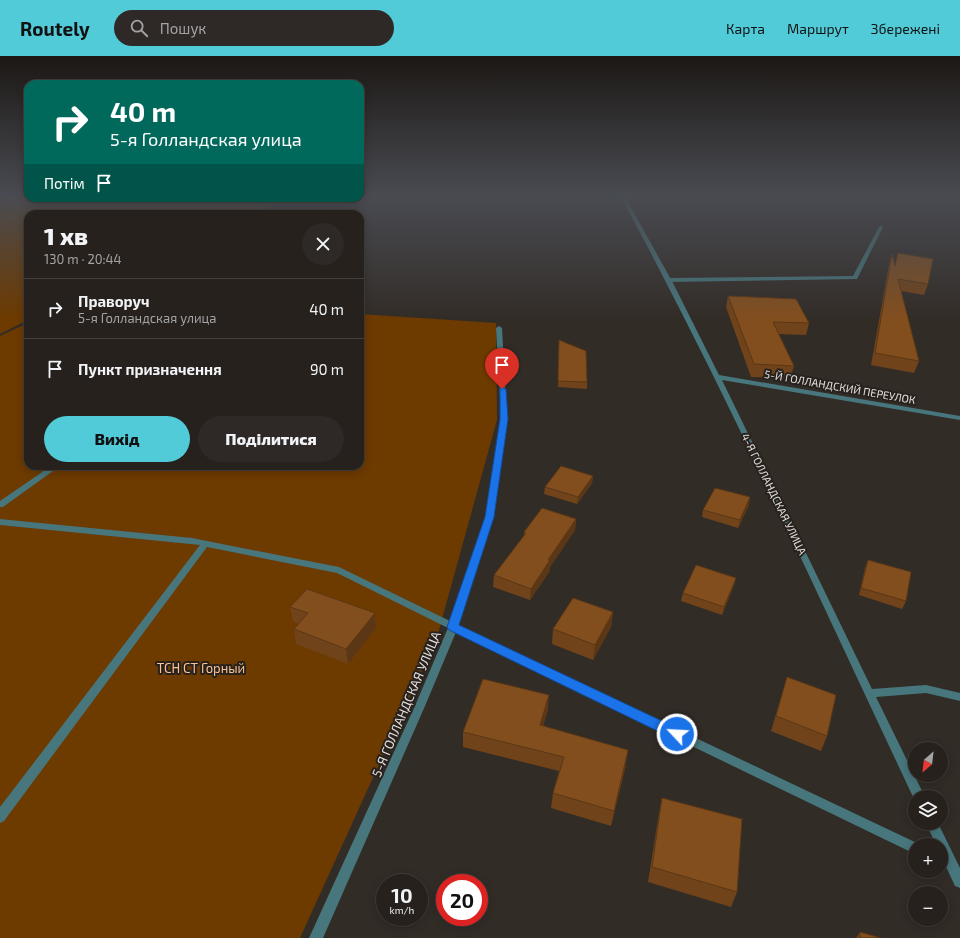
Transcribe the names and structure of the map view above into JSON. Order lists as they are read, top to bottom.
{
  "streets": {
    "street": ["5-Й ГОЛЛАНДСКИЙ ПЕРЕУЛОК", "4-Я ГОЛЛАНДСКАЯ УЛИЦА", "5-Я ГОЛЛАНДСКАЯ УЛИЦА"]
  },
  "crossings": [
    ["5-Й ГОЛЛАНДСКИЙ ПЕРЕУЛОК", "4-Я ГОЛЛАНДСКАЯ УЛИЦА"]
  ],
  "parks": ["ТСН СТ Горный"],
  "north": "bottom left",
  "page": {
    "header": "Routely",
    "search": "Пошук",
    "nav": ["Карта", "Маршрут", "Збережені"],
    "turn": ["40 m", "5-я Голландская улица"],
    "then": "Потім",
    "heading": ["1 хв", "130 m · 20:44"],
    "list": [
      {
        "name": "Праворуч",
        "note": "5-я Голландская улица",
        "value": "40 m"
      },
      {
        "name": "Пункт призначення",
        "value": "90 m"
      }
    ],
    "buttons": ["Вихід", "Поділитися"],
    "map_buttons": ["+", "−"],
    "speed": "10 km/h",
    "limit": "20"
  }
}
